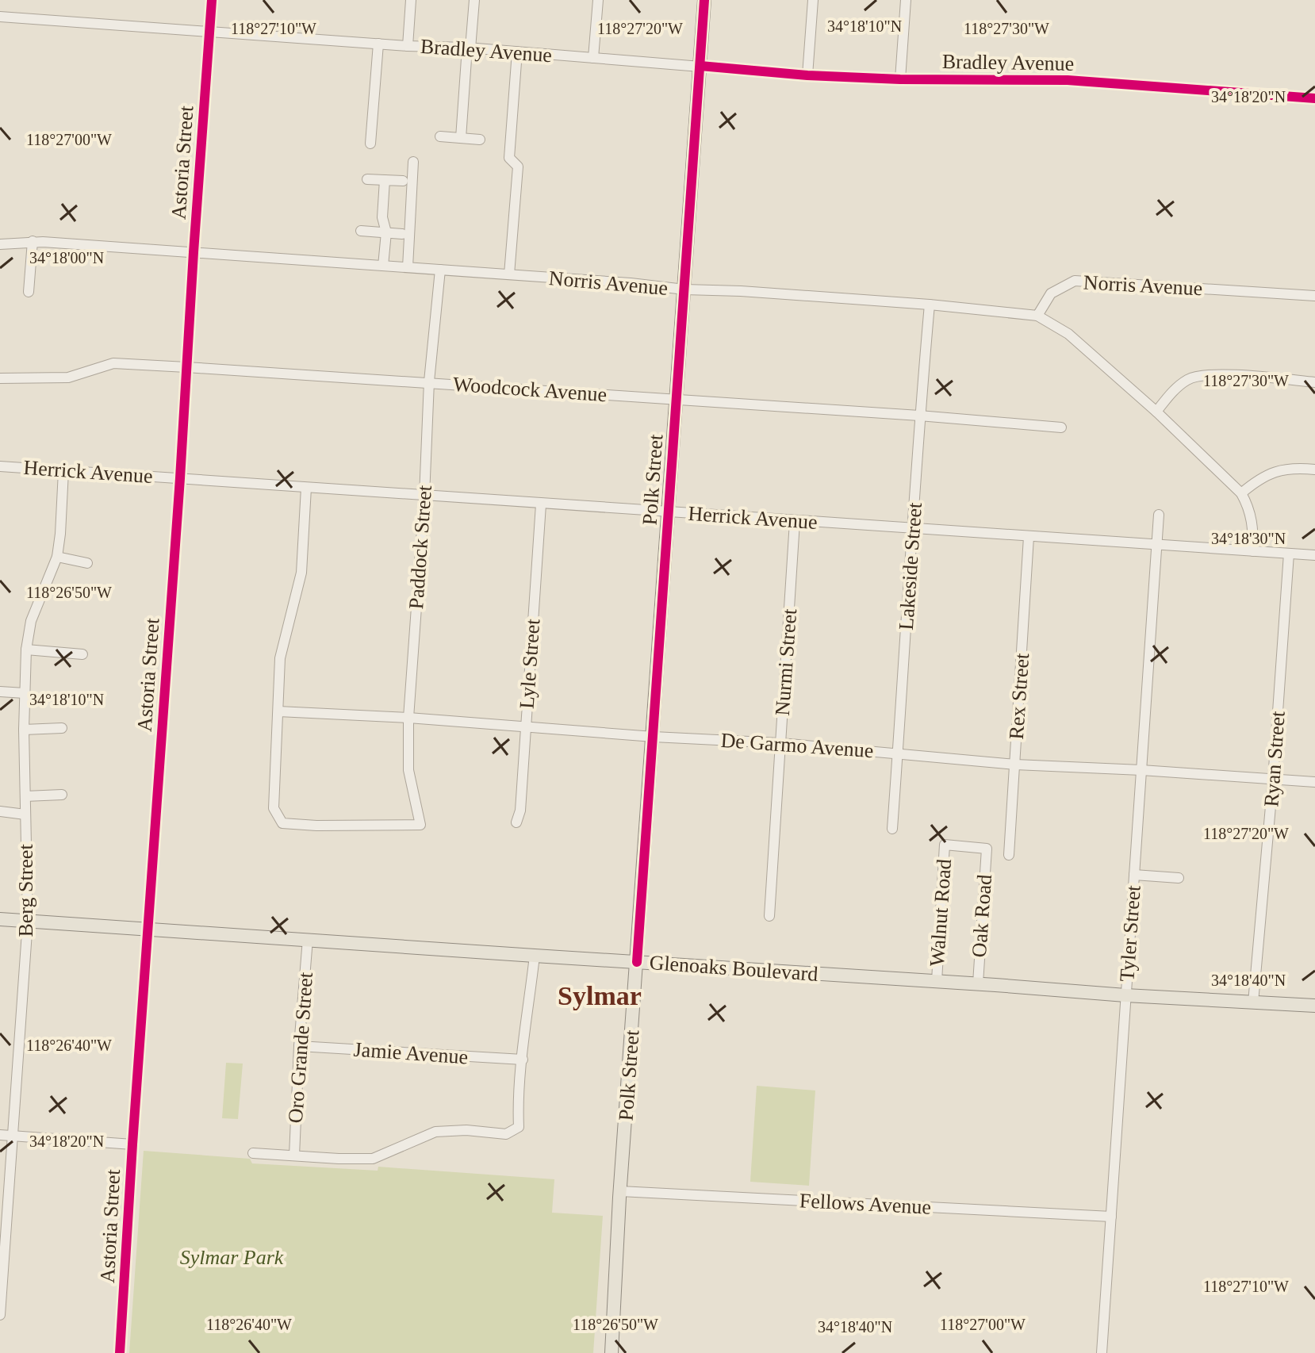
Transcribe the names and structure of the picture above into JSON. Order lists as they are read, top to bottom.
{
  "streets": {
    "main road": ["Polk Street", "Glenoaks Boulevard"],
    "street": [
      "Bradley Avenue",
      "Astoria Street",
      "Norris Avenue",
      "Woodcock Avenue",
      "Herrick Avenue",
      "Paddock Street",
      "Lakeside Street",
      "Nurmi Street",
      "Lyle Street",
      "Rex Street",
      "De Garmo Avenue",
      "Ryan Street",
      "Berg Street",
      "Walnut Road",
      "Oak Road",
      "Tyler Street",
      "Oro Grande Street",
      "Jamie Avenue",
      "Fellows Avenue"
    ]
  },
  "crossings": [
    ["Bradley Avenue", "Astoria Street"],
    ["Bradley Avenue", "Polk Street"],
    ["Astoria Street", "Norris Avenue"],
    ["Astoria Street", "Woodcock Avenue"],
    ["Astoria Street", "Herrick Avenue"],
    ["Astoria Street", "Glenoaks Boulevard"],
    ["Norris Avenue", "Polk Street"],
    ["Norris Avenue", "Paddock Street"],
    ["Norris Avenue", "Lakeside Street"],
    ["Woodcock Avenue", "Polk Street"],
    ["Woodcock Avenue", "Paddock Street"],
    ["Woodcock Avenue", "Lakeside Street"],
    ["Herrick Avenue", "Polk Street"],
    ["Herrick Avenue", "Paddock Street"],
    ["Herrick Avenue", "Lakeside Street"],
    ["Herrick Avenue", "Nurmi Street"],
    ["Herrick Avenue", "Lyle Street"],
    ["Herrick Avenue", "Rex Street"],
    ["Herrick Avenue", "Ryan Street"],
    ["Herrick Avenue", "Berg Street"],
    ["Herrick Avenue", "Tyler Street"],
    ["Polk Street", "De Garmo Avenue"],
    ["Polk Street", "Glenoaks Boulevard"],
    ["Polk Street", "Fellows Avenue"],
    ["Paddock Street", "De Garmo Avenue"],
    ["Lakeside Street", "De Garmo Avenue"],
    ["Nurmi Street", "De Garmo Avenue"],
    ["Lyle Street", "De Garmo Avenue"],
    ["Rex Street", "De Garmo Avenue"],
    ["De Garmo Avenue", "Ryan Street"],
    ["De Garmo Avenue", "Tyler Street"],
    ["Ryan Street", "Glenoaks Boulevard"],
    ["Berg Street", "Glenoaks Boulevard"],
    ["Walnut Road", "Oak Road"],
    ["Walnut Road", "Glenoaks Boulevard"],
    ["Oak Road", "Glenoaks Boulevard"],
    ["Tyler Street", "Glenoaks Boulevard"],
    ["Tyler Street", "Fellows Avenue"],
    ["Glenoaks Boulevard", "Oro Grande Street"],
    ["Oro Grande Street", "Jamie Avenue"]
  ],
  "districts": ["Sylmar"],
  "parks": ["Sylmar Park"],
  "coordinates": [
    "34°18'10\"N",
    "118°27'10\"W",
    "118°27'20\"W",
    "118°27'30\"W",
    "34°18'20\"N",
    "118°27'00\"W",
    "34°18'00\"N",
    "34°18'30\"N",
    "118°26'50\"W",
    "34°18'40\"N",
    "118°26'40\"W"
  ]
}
